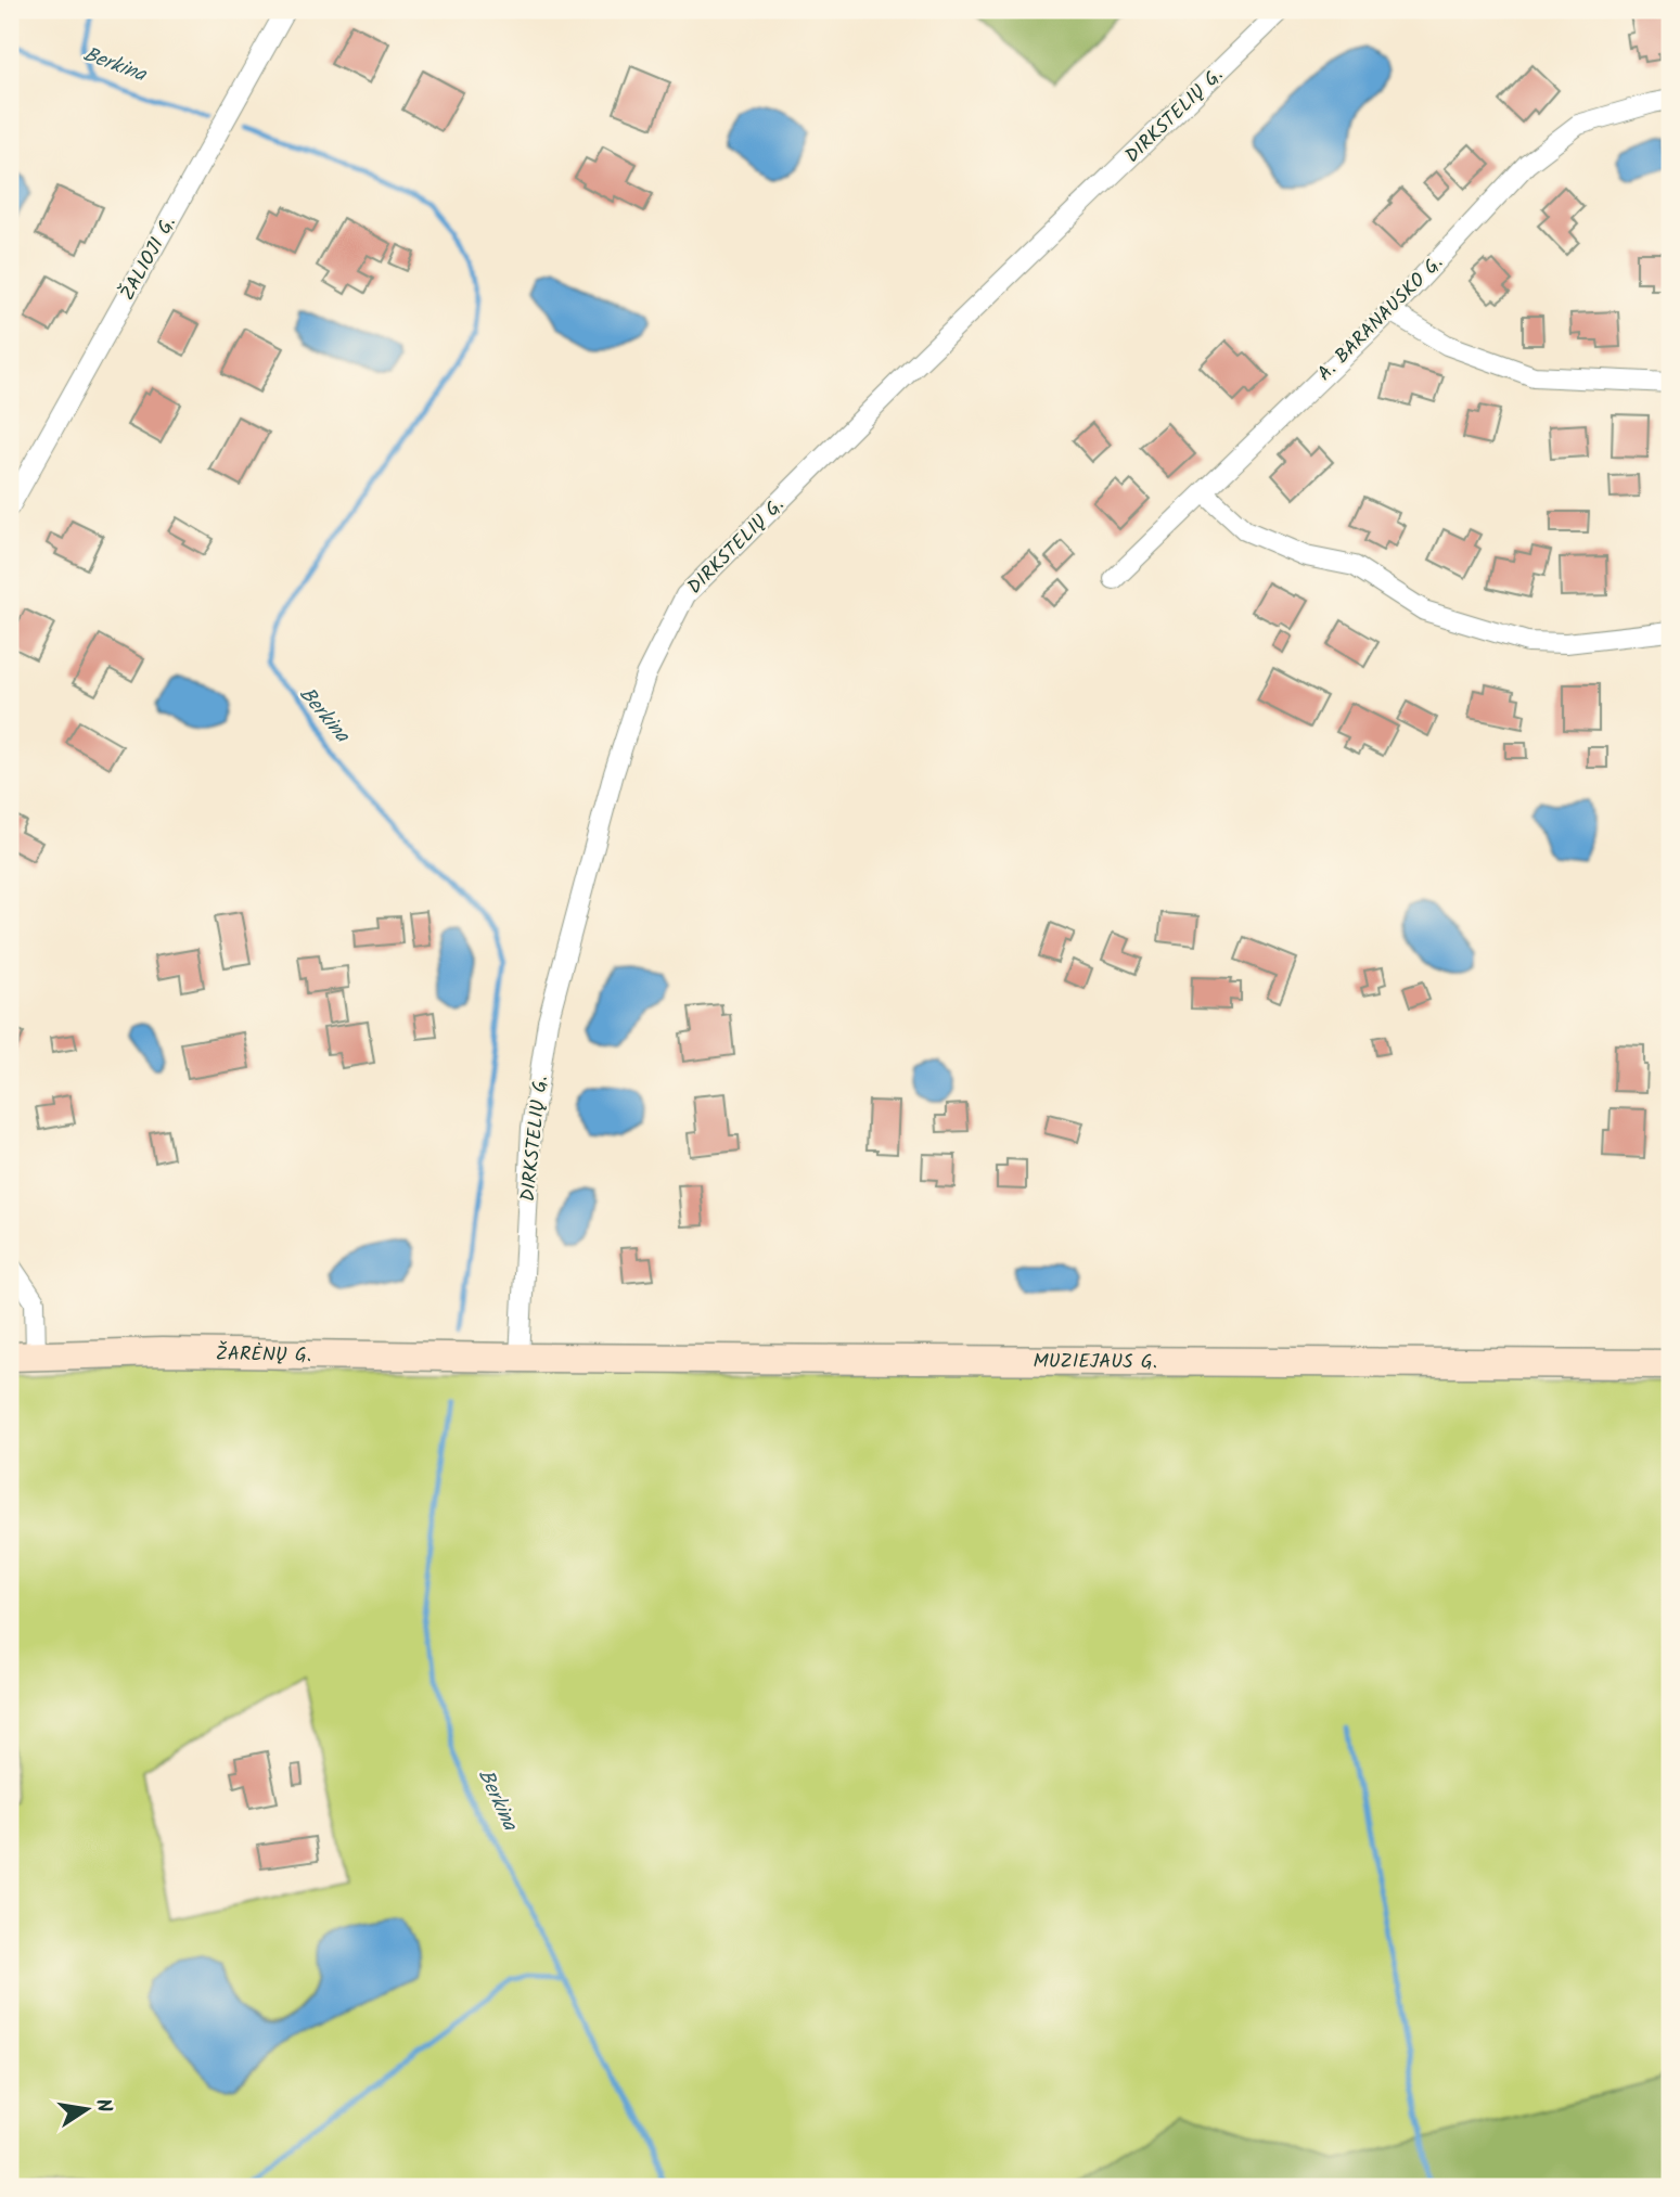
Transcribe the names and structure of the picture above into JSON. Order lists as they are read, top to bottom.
{
  "streets": {
    "main road": ["ŽARĖNŲ G.", "MUZIEJAUS G."],
    "street": ["DIRKSTELIŲ G.", "ŽALIOJI G.", "A. BARANAUSKO G."]
  },
  "crossings": [
    ["DIRKSTELIŲ G.", "ŽARĖNŲ G."],
    ["DIRKSTELIŲ G.", "MUZIEJAUS G."],
    ["ŽARĖNŲ G.", "MUZIEJAUS G."]
  ],
  "water": ["Berkina"],
  "north": "right"
}
